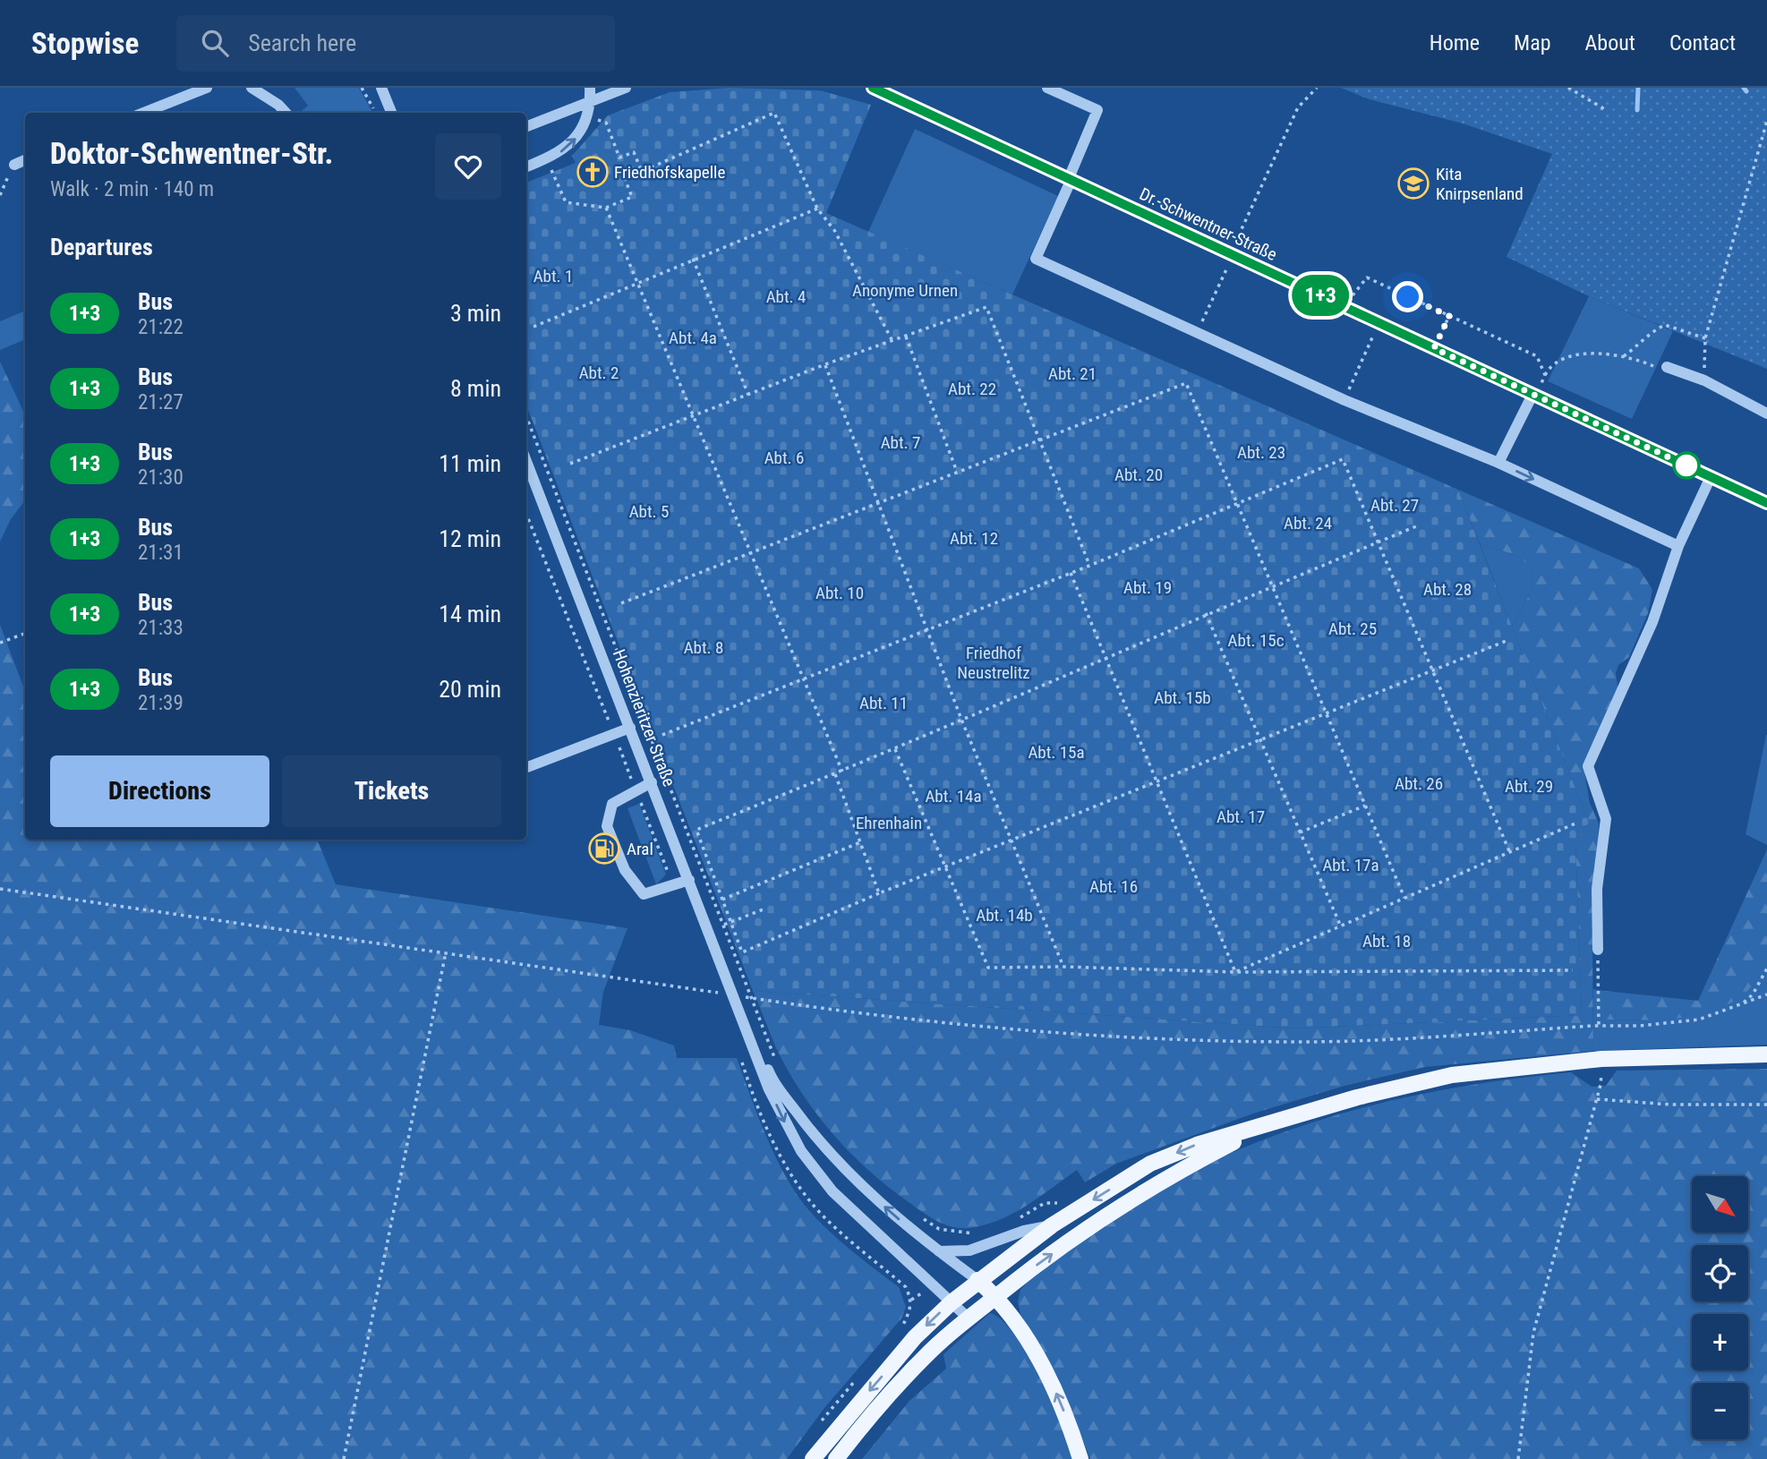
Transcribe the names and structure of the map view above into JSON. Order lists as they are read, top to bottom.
{
  "streets": {
    "street": ["Dr.-Schwentner-Straße", "Hohenzieritzer Straße"]
  },
  "parks": [
    "Abt. 1",
    "Anonyme Urnen",
    "Abt. 4",
    "Abt. 4a",
    "Abt. 2",
    "Abt. 21",
    "Abt. 22",
    "Abt. 7",
    "Abt. 23",
    "Abt. 6",
    "Abt. 20",
    "Abt. 27",
    "Abt. 5",
    "Abt. 24",
    "Abt. 12",
    "Abt. 19",
    "Abt. 28",
    "Abt. 10",
    "Abt. 25",
    "Abt. 15c",
    "Abt. 8",
    "Friedhof Neustrelitz",
    "Abt. 15b",
    "Abt. 11",
    "Abt. 15a",
    "Abt. 26",
    "Abt. 29",
    "Abt. 14a",
    "Abt. 17",
    "Ehrenhain",
    "Abt. 17a",
    "Abt. 16",
    "Abt. 14b",
    "Abt. 18"
  ],
  "places": {
    "church": ["Friedhofskapelle"],
    "school or university": ["Kita Knirpsenland"],
    "fuel station": ["Aral"]
  },
  "lines": ["bus line 1+3"],
  "north": "bottom right",
  "page": {
    "header": "Stopwise",
    "search": "Search here",
    "nav": [
      "Home",
      "Map",
      "About",
      "Contact"
    ],
    "on_map": "1+3",
    "heading": [
      ["Doktor-Schwentner-Str.", "Walk · 2 min · 140 m"],
      "Departures"
    ],
    "list": [
      {
        "mark": "1+3",
        "name": "Bus",
        "note": "21:22",
        "value": "3 min"
      },
      {
        "mark": "1+3",
        "name": "Bus",
        "note": "21:27",
        "value": "8 min"
      },
      {
        "mark": "1+3",
        "name": "Bus",
        "note": "21:30",
        "value": "11 min"
      },
      {
        "mark": "1+3",
        "name": "Bus",
        "note": "21:31",
        "value": "12 min"
      },
      {
        "mark": "1+3",
        "name": "Bus",
        "note": "21:33",
        "value": "14 min"
      },
      {
        "mark": "1+3",
        "name": "Bus",
        "note": "21:39",
        "value": "20 min"
      }
    ],
    "buttons": ["Directions", "Tickets"],
    "map_buttons": ["+", "−"]
  }
}
